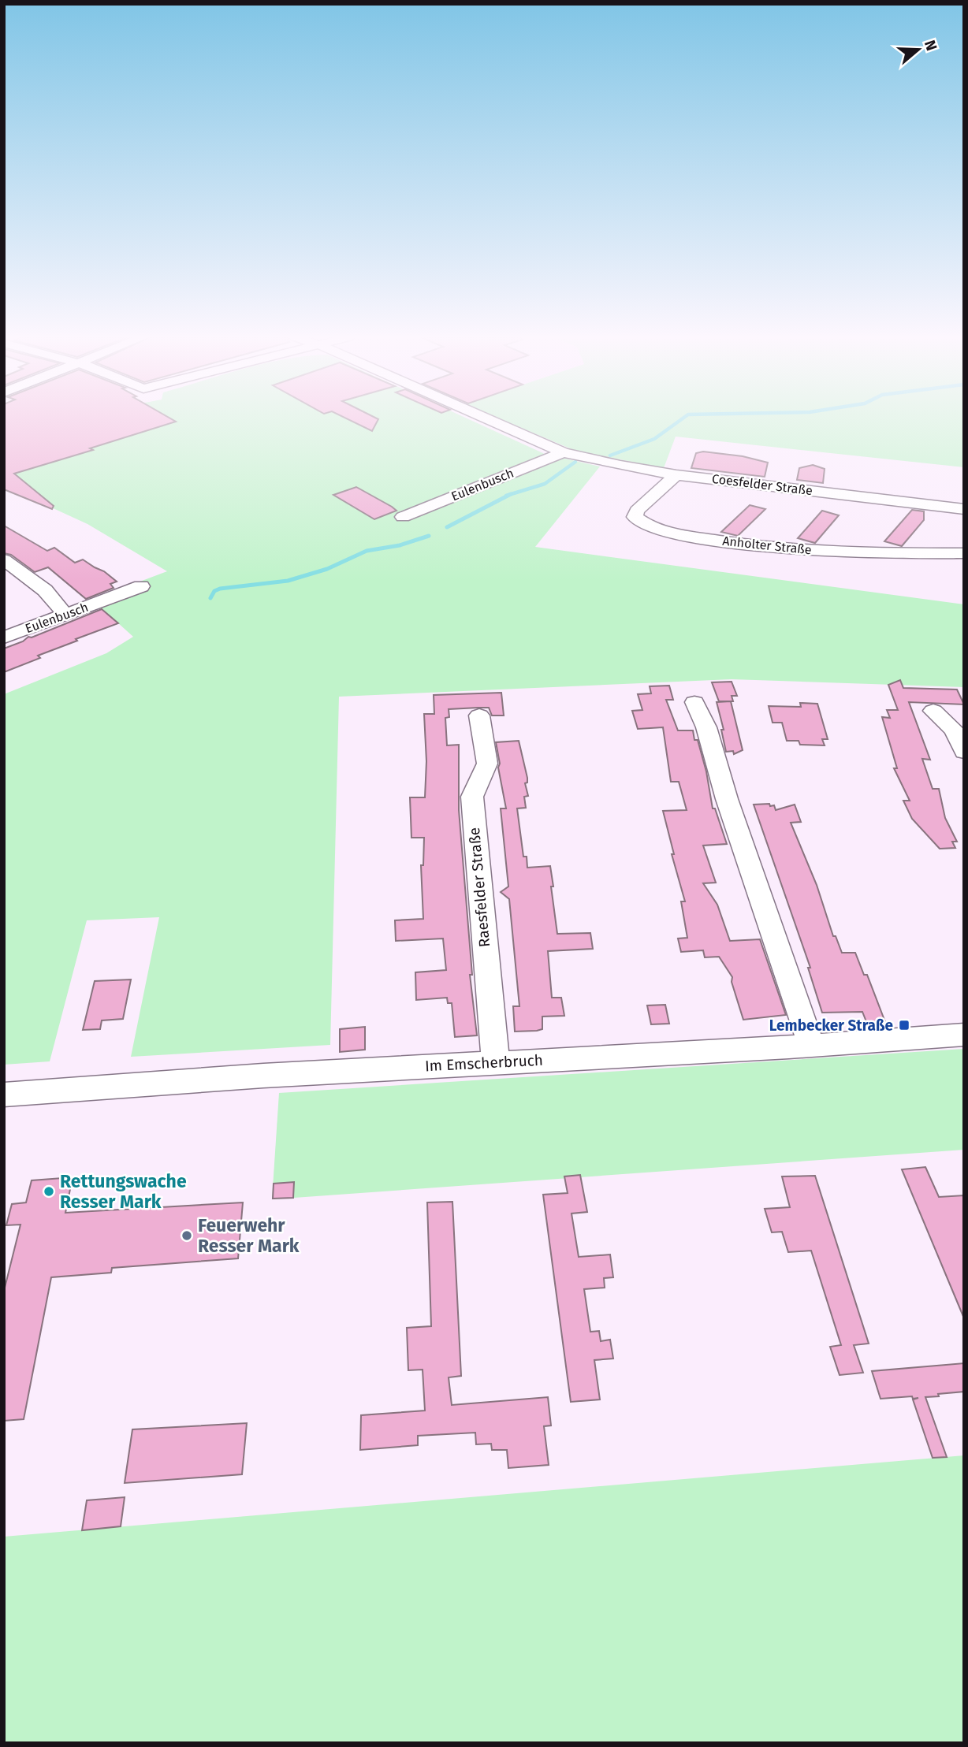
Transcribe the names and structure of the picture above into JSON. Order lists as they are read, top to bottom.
{
  "streets": {
    "street": [
      "Eulenbusch",
      "Coesfelder Straße",
      "Anholter Straße",
      "Raesfelder Straße",
      "Im Emscherbruch"
    ]
  },
  "crossings": [
    ["Eulenbusch", "Coesfelder Straße"],
    ["Coesfelder Straße", "Anholter Straße"],
    ["Raesfelder Straße", "Im Emscherbruch"]
  ],
  "places": {
    "transit": ["Lembecker Straße"],
    "other": ["Rettungswache Resser Mark", "Feuerwehr Resser Mark"]
  },
  "north": "right"
}
